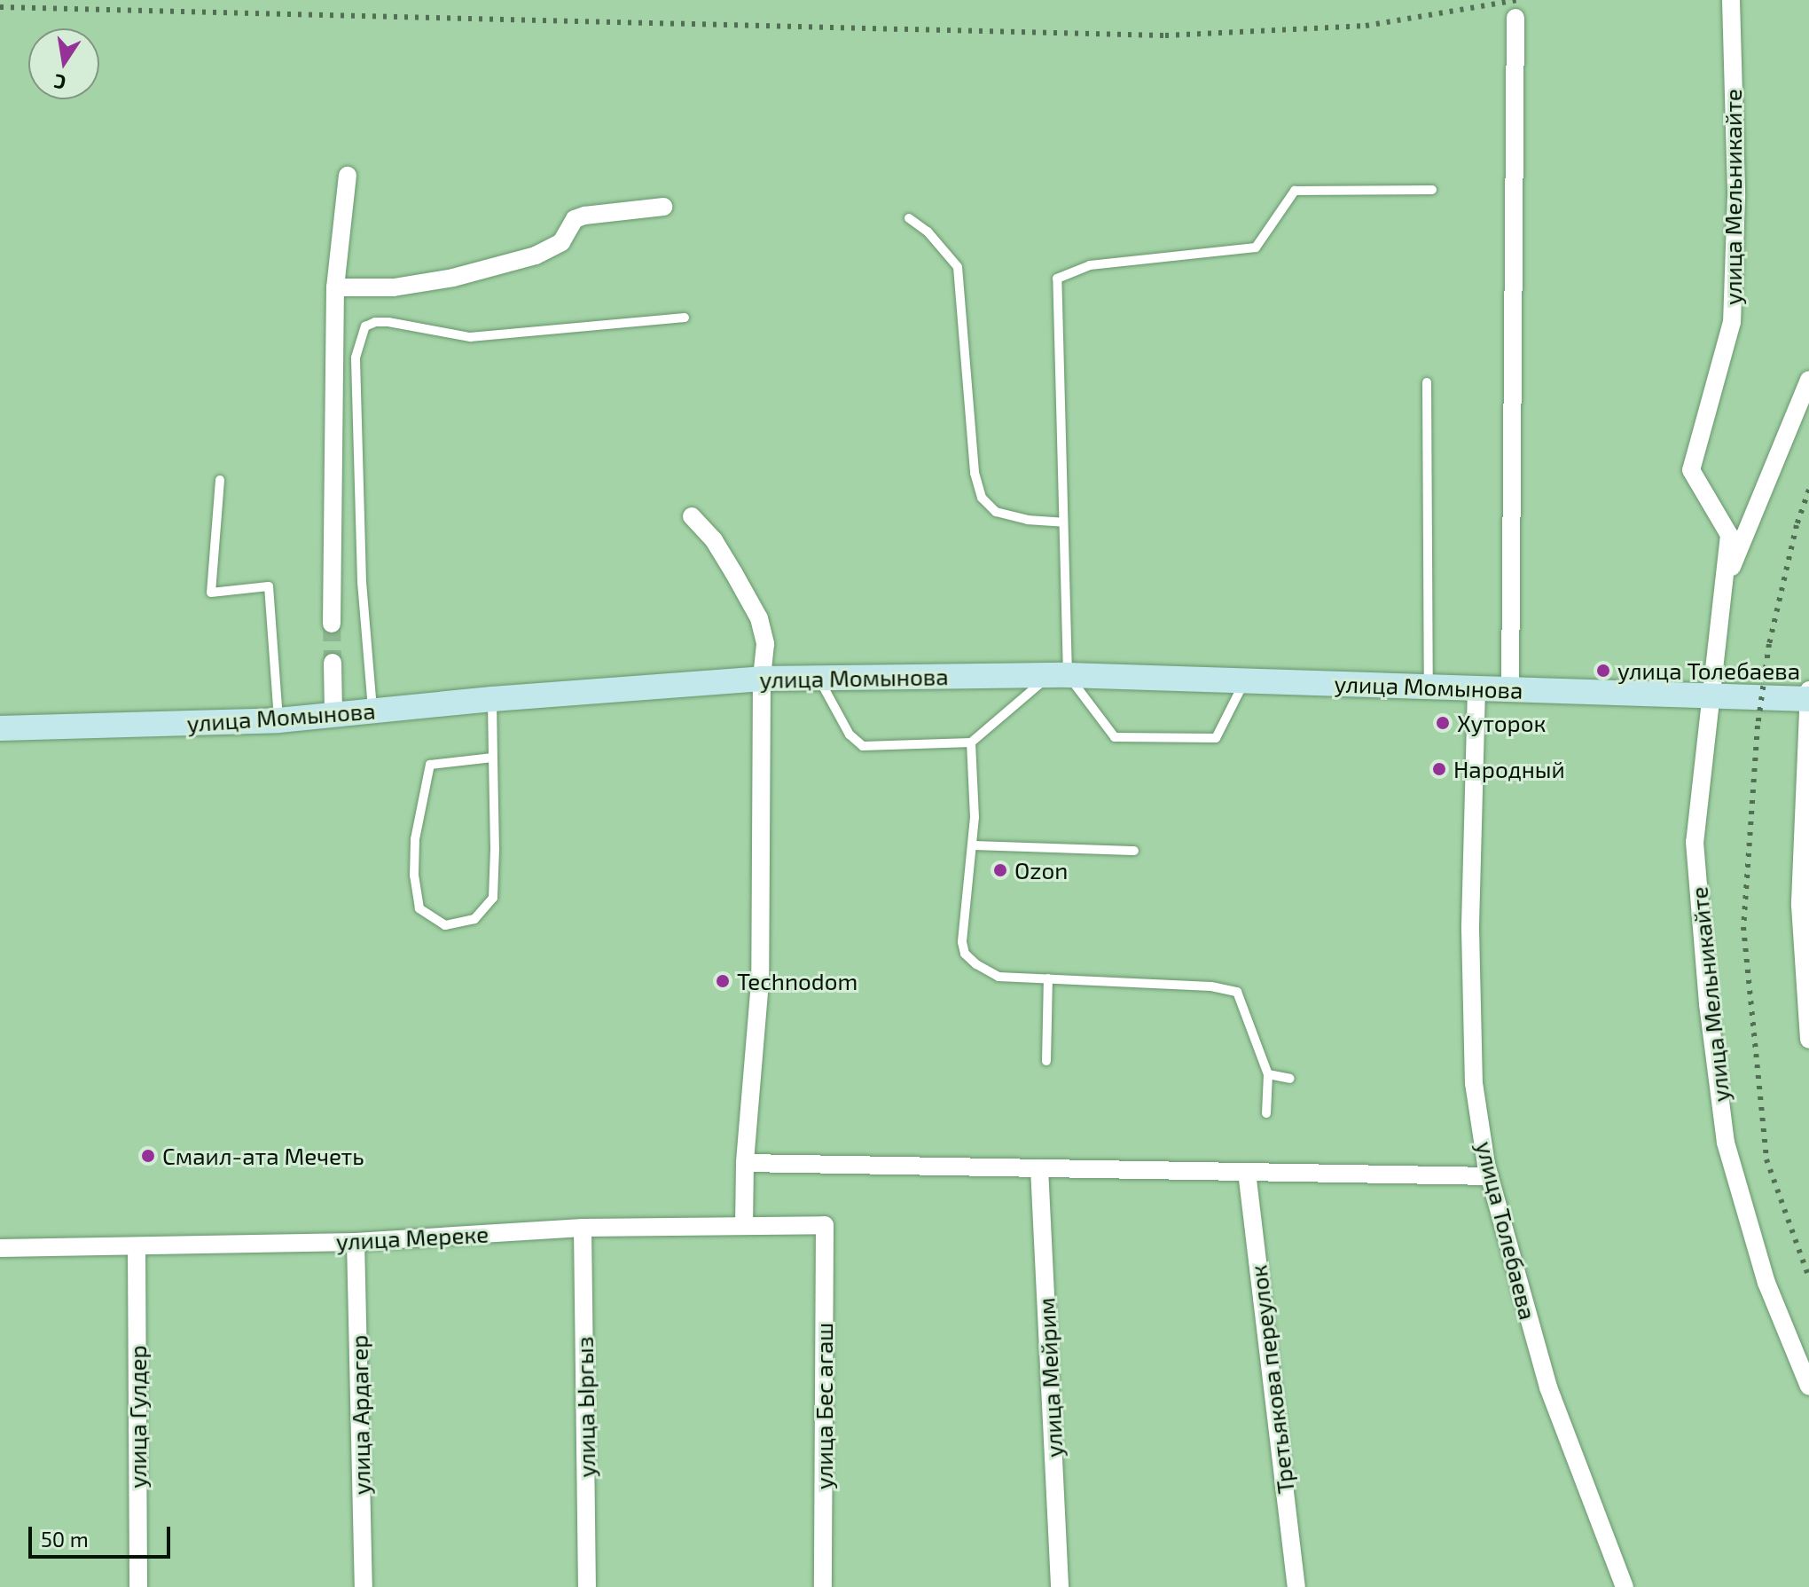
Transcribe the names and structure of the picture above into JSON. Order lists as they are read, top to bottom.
{
  "streets": {
    "main road": ["улица Момынова"],
    "street": [
      "улица Мельникайте",
      "улица Толебаева",
      "улица Мереке",
      "улица Мейрим",
      "Третьякова переулок",
      "улица Бес агаш",
      "улица Ыргыз",
      "улица Ардагер",
      "улица Гулдер"
    ]
  },
  "crossings": [
    ["улица Мельникайте", "улица Момынова"],
    ["улица Момынова", "улица Толебаева"],
    ["улица Мереке", "улица Бес агаш"],
    ["улица Мереке", "улица Ыргыз"],
    ["улица Мереке", "улица Ардагер"],
    ["улица Мереке", "улица Гулдер"]
  ],
  "places": [
    "улица Толебаева",
    "Хуторок",
    "Народный",
    "Ozon",
    "Technodom",
    "Смаил-ата Мечеть"
  ],
  "scale_bar": "50 m",
  "north": "bottom"
}
